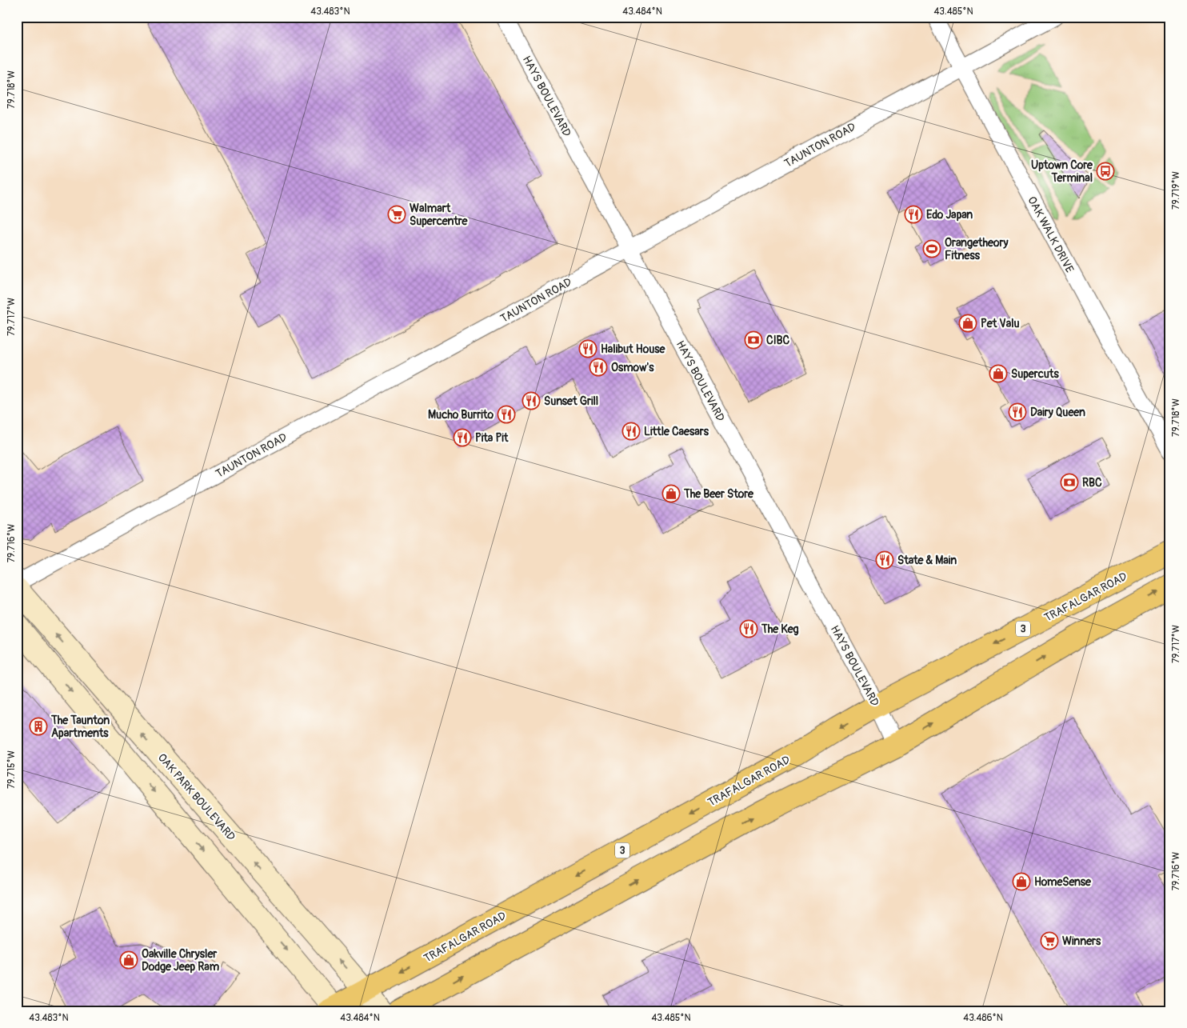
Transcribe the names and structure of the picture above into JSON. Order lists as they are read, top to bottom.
{
  "streets": {
    "main road": ["TRAFALGAR ROAD", "3"],
    "street": [
      "HAYS BOULEVARD",
      "TAUNTON ROAD",
      "OAK WALK DRIVE",
      "OAK PARK BOULEVARD"
    ]
  },
  "crossings": [
    ["HAYS BOULEVARD", "TAUNTON ROAD"],
    ["HAYS BOULEVARD", "TRAFALGAR ROAD"],
    ["TAUNTON ROAD", "OAK WALK DRIVE"],
    ["TRAFALGAR ROAD", "OAK PARK BOULEVARD"]
  ],
  "places": {
    "bus stop": ["Uptown Core Terminal"],
    "supermarket": ["Walmart Supercentre", "Winners"],
    "restaurant": [
      "Edo Japan",
      "Halibut House",
      "Osmow's",
      "Sunset Grill",
      "Dairy Queen",
      "Mucho Burrito",
      "Little Caesars",
      "Pita Pit",
      "State & Main",
      "The Keg"
    ],
    "sports": ["Orangetheory Fitness"],
    "shop": [
      "Pet Valu",
      "Supercuts",
      "The Beer Store",
      "HomeSense",
      "Oakville Chrysler Dodge Jeep Ram"
    ],
    "bank": ["CIBC", "RBC"],
    "building": ["The Taunton Apartments"]
  },
  "coordinates": [
    "43.483°N",
    "43.484°N",
    "43.485°N",
    "79.718°W",
    "79.719°W",
    "79.717°W",
    "79.716°W",
    "79.715°W",
    "43.486°N"
  ]
}
